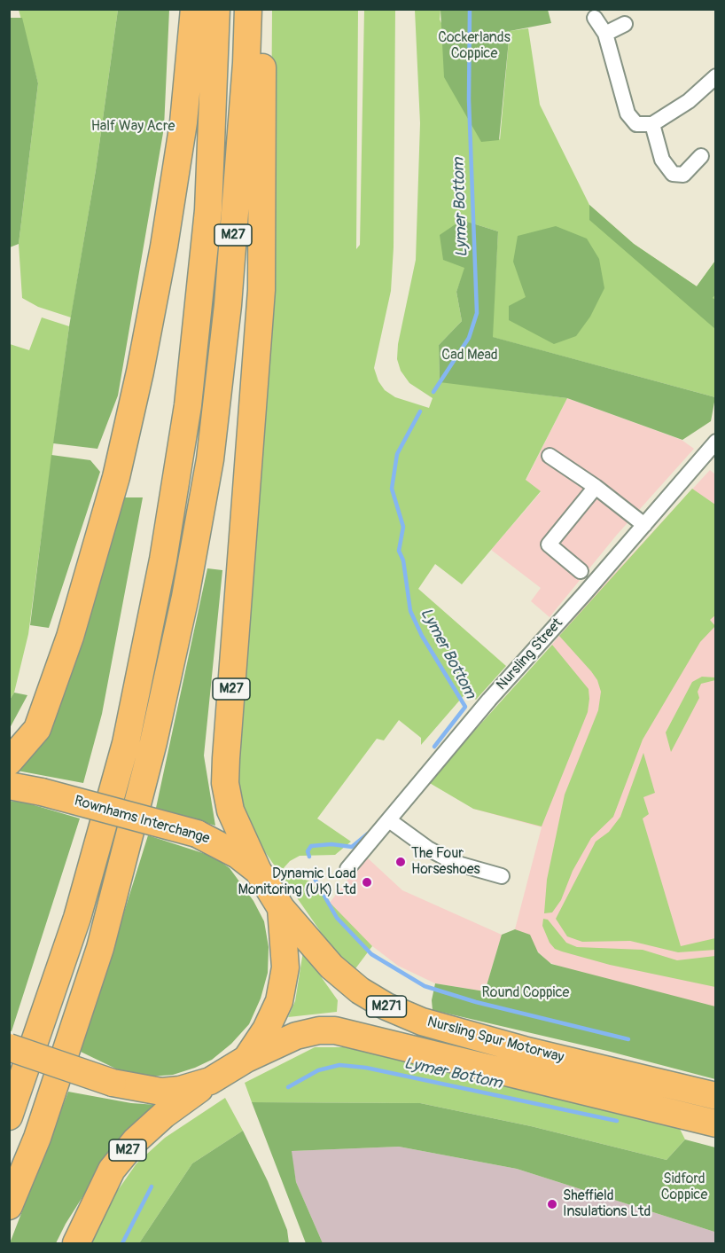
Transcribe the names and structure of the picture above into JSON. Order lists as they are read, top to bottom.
{
  "streets": {
    "highway": [
      "M27",
      "Rownhams Interchange",
      "M271",
      "Nursling Spur Motorway"
    ],
    "street": ["Nursling Street"]
  },
  "crossings": [
    ["M27", "Rownhams Interchange"],
    ["Rownhams Interchange", "Nursling Spur Motorway"]
  ],
  "water": ["Lymer Bottom"],
  "parks": [
    "Cockerlands Coppice",
    "Half Way Acre",
    "Cad Mead",
    "Round Coppice",
    "Sidford Coppice"
  ],
  "places": ["The Four Horseshoes", "Dynamic Load Monitoring (UK) Ltd", "Sheffield Insulations Ltd"]
}
